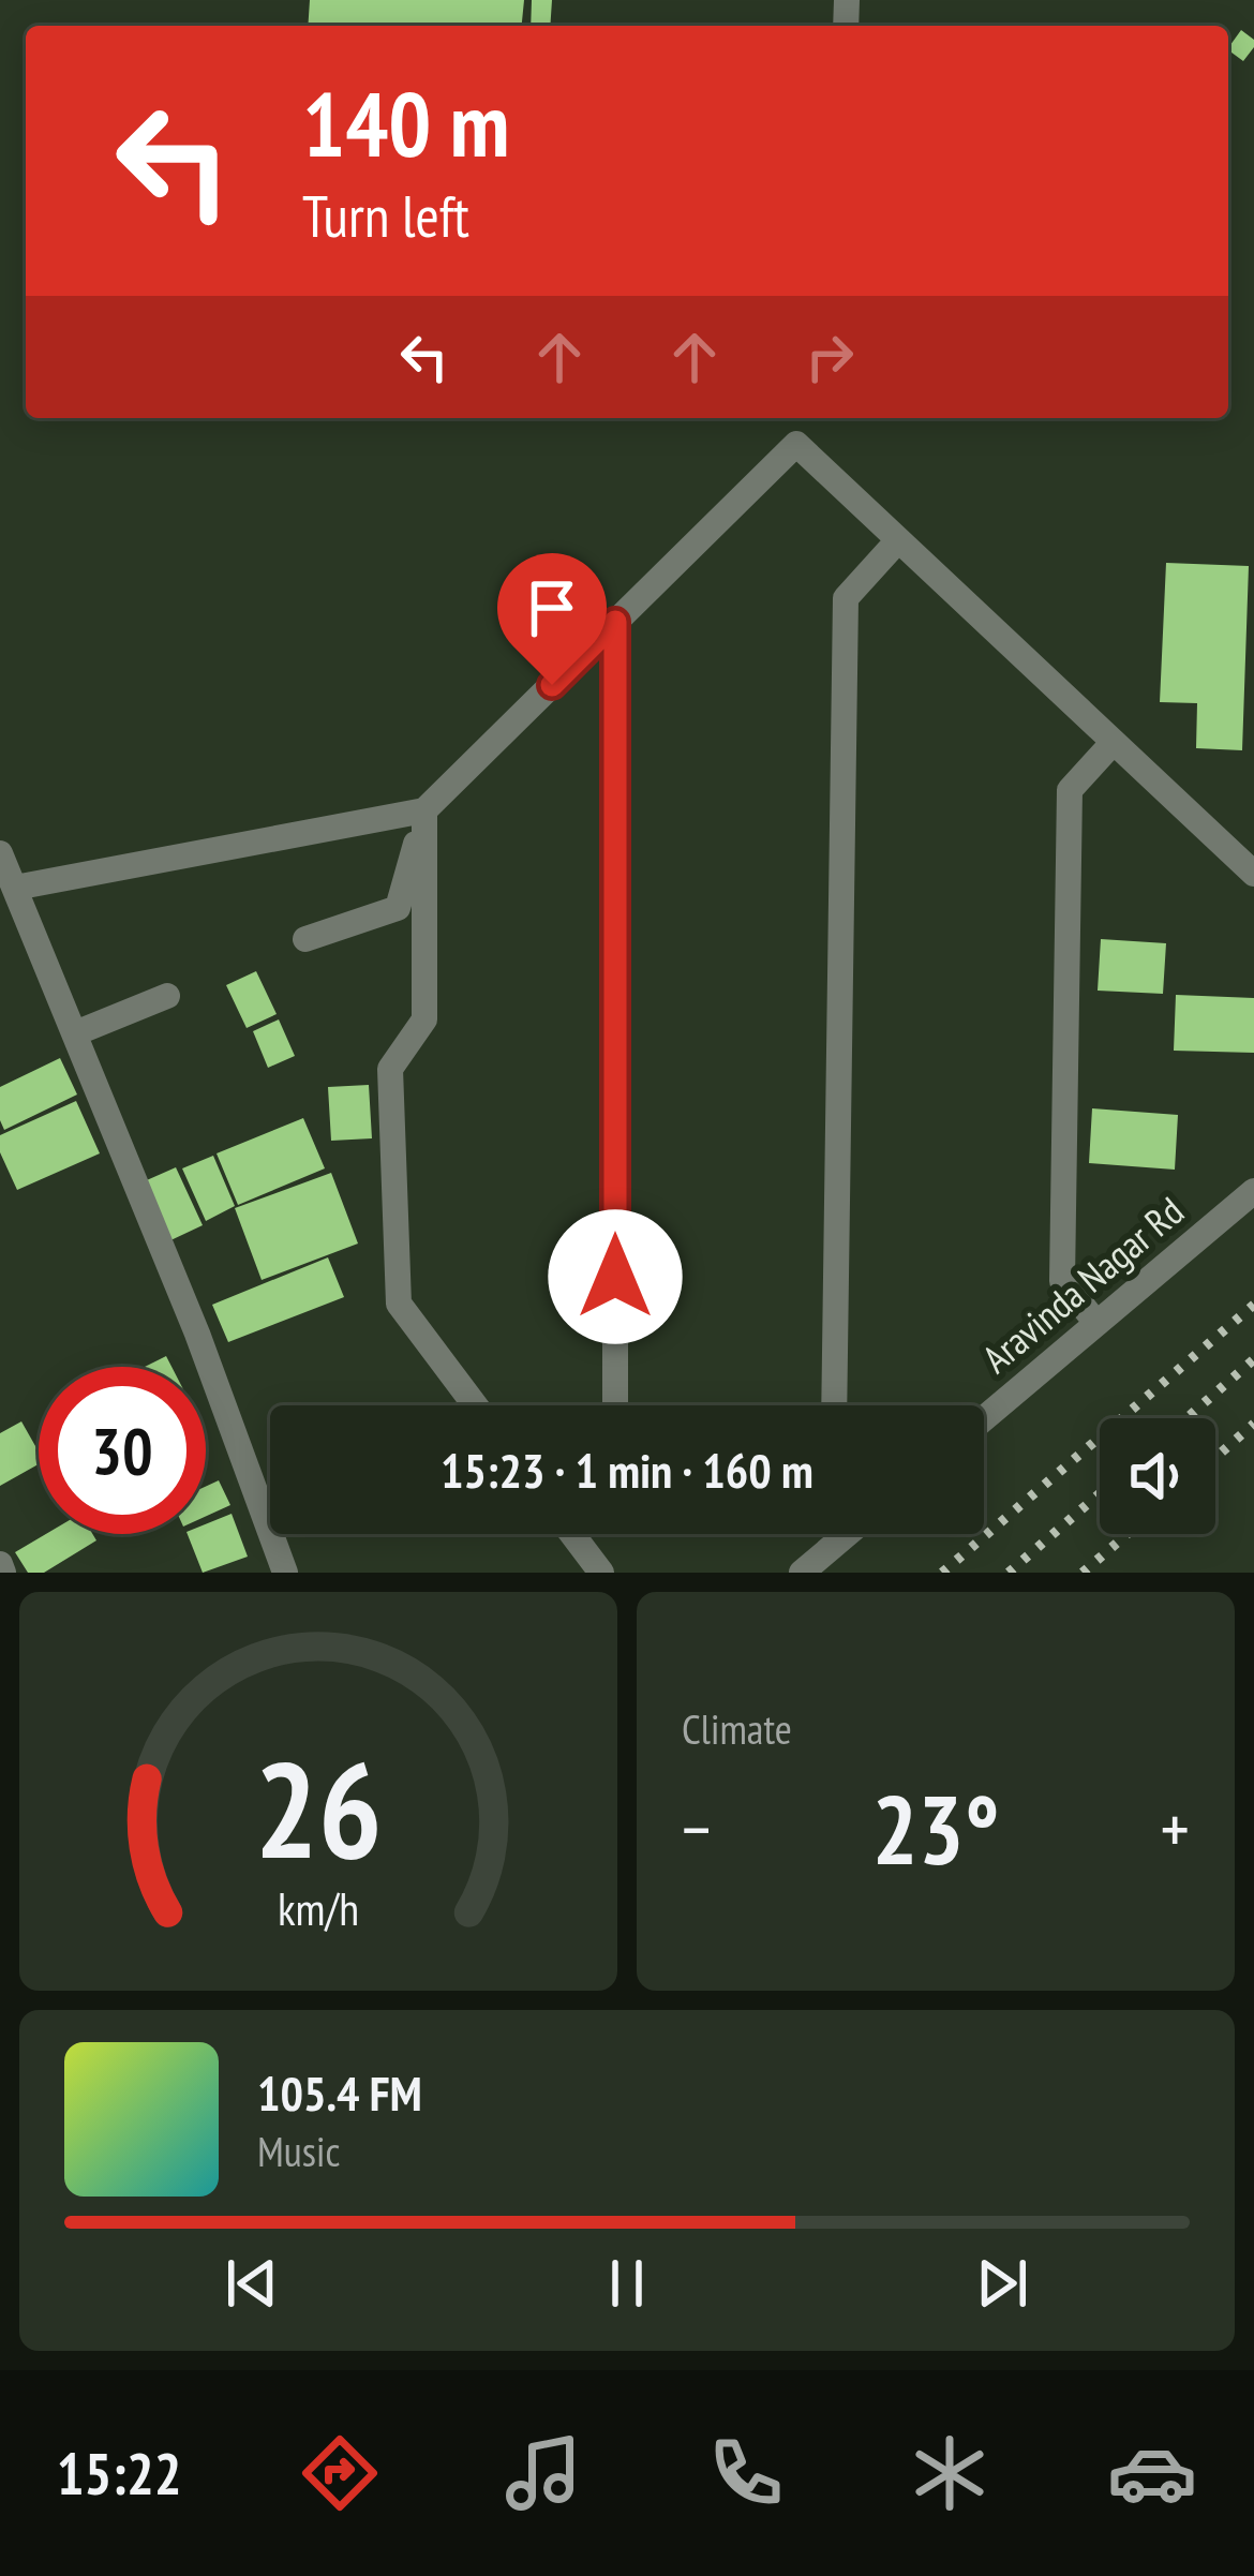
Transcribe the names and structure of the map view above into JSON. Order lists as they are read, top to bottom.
{
  "streets": {
    "street": ["Aravinda Nagar Rd"]
  },
  "page": {
    "turn": ["140 m", "Turn left"],
    "limit": "30",
    "trip": "15:23 · 1 min · 160 m",
    "tile": "Climate",
    "heat": ["−", "23°", "+"],
    "song": ["105.4 FM", "Music"],
    "tabs": "15:22",
    "gauge": ["26", "km/h"]
  }
}
